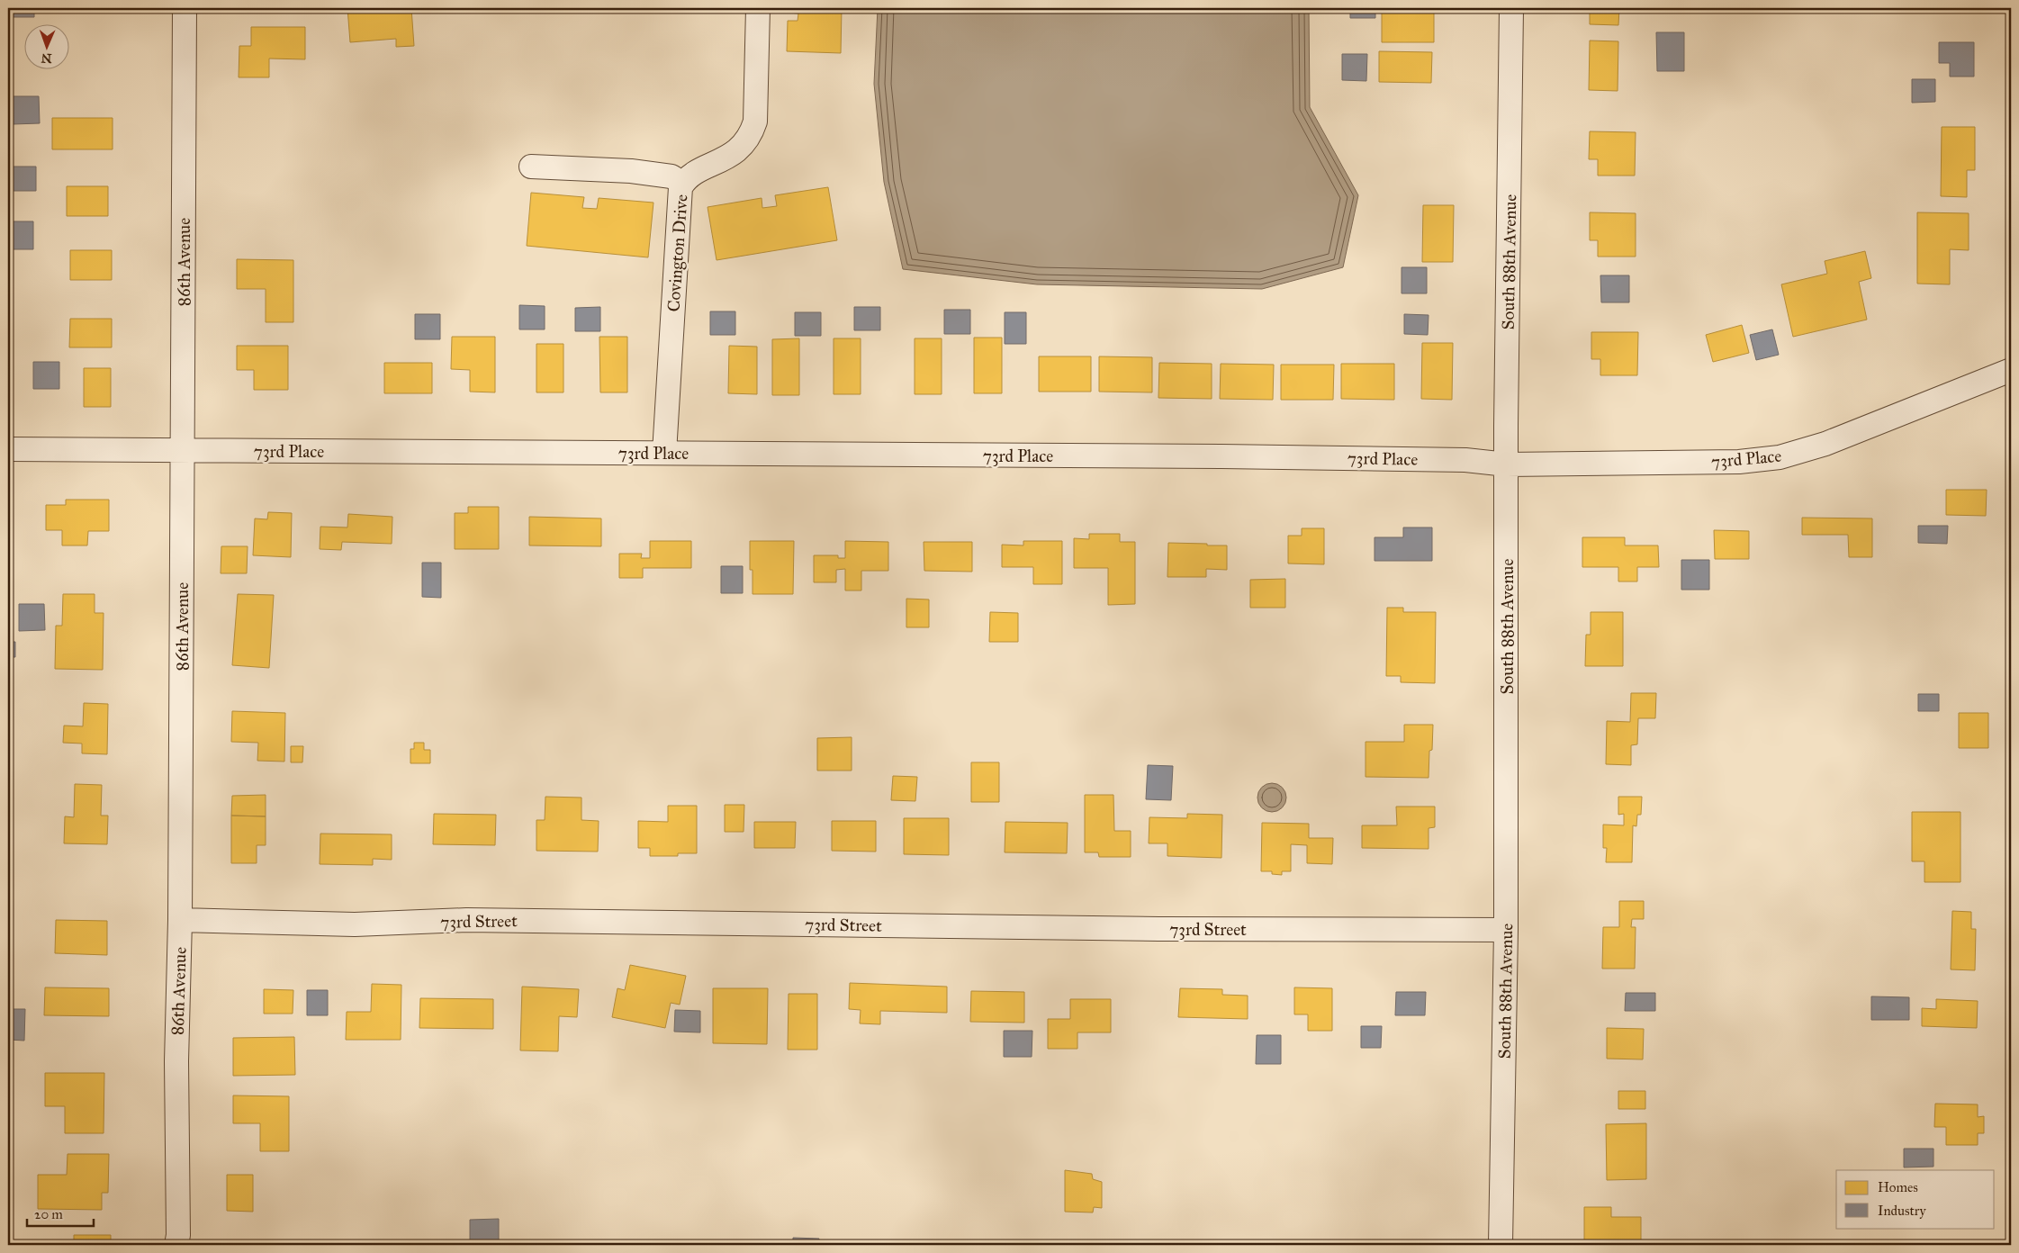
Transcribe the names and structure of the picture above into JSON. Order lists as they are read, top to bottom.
{
  "streets": {
    "street": [
      "Covington Drive",
      "86th Avenue",
      "South 88th Avenue",
      "73rd Place",
      "73rd Street"
    ]
  },
  "crossings": [
    ["Covington Drive", "73rd Place"],
    ["86th Avenue", "73rd Place"],
    ["86th Avenue", "73rd Street"],
    ["South 88th Avenue", "73rd Place"],
    ["South 88th Avenue", "73rd Street"]
  ],
  "legend": ["Homes", "Industry"],
  "scale_bar": "20 m",
  "north": "bottom"
}
